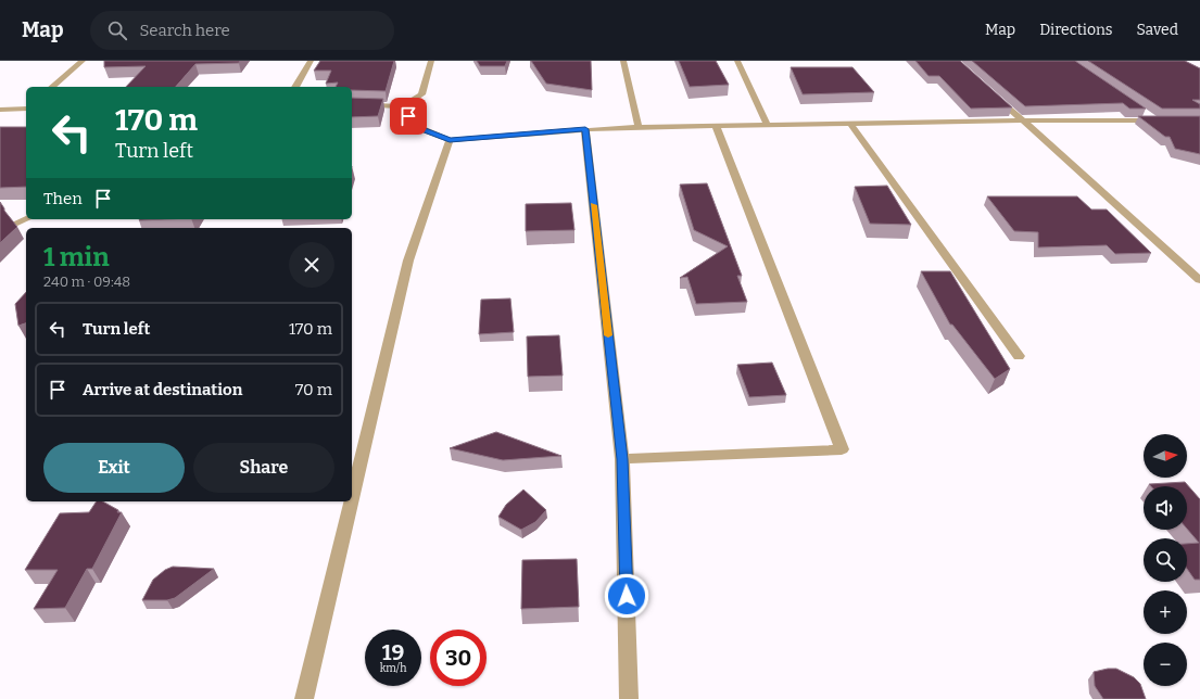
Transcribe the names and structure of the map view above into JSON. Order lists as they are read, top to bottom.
{
  "north": "right",
  "page": {
    "header": "Map",
    "search": "Search here",
    "nav": ["Map", "Directions", "Saved"],
    "turn": ["170 m", "Turn left"],
    "then": "Then",
    "heading": ["1 min", "240 m · 09:48"],
    "list": [
      {
        "name": "Turn left",
        "value": "170 m"
      },
      {
        "name": "Arrive at destination",
        "value": "70 m"
      }
    ],
    "map_buttons": ["+", "−"],
    "buttons": ["Exit", "Share"],
    "speed": "19 km/h",
    "limit": "30"
  }
}
